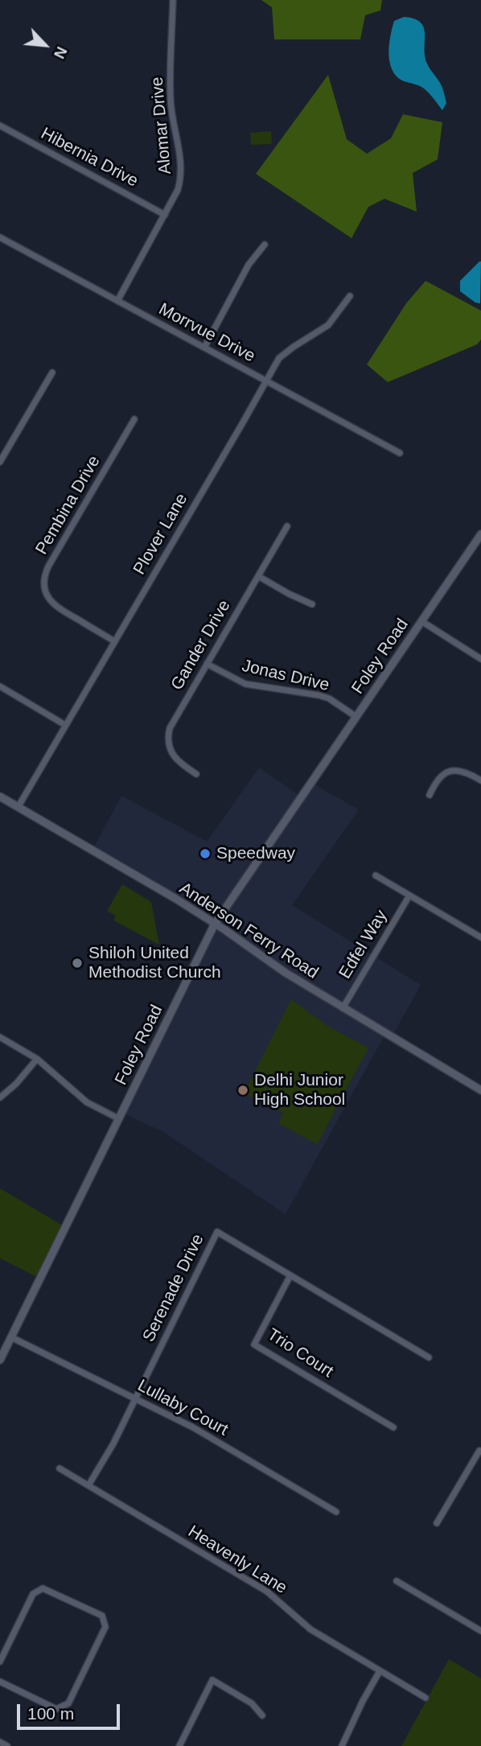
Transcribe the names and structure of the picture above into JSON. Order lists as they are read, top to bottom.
{
  "streets": {
    "street": [
      "Alomar Drive",
      "Hibernia Drive",
      "Morrvue Drive",
      "Pembina Drive",
      "Plover Lane",
      "Gander Drive",
      "Foley Road",
      "Jonas Drive",
      "Anderson Ferry Road",
      "Edfel Way",
      "Serenade Drive",
      "Trio Court",
      "Lullaby Court",
      "Heavenly Lane"
    ]
  },
  "crossings": [
    ["Alomar Drive", "Hibernia Drive"],
    ["Alomar Drive", "Morrvue Drive"],
    ["Morrvue Drive", "Plover Lane"],
    ["Pembina Drive", "Plover Lane"],
    ["Plover Lane", "Anderson Ferry Road"],
    ["Gander Drive", "Jonas Drive"],
    ["Foley Road", "Jonas Drive"],
    ["Foley Road", "Anderson Ferry Road"],
    ["Foley Road", "Lullaby Court"],
    ["Anderson Ferry Road", "Edfel Way"],
    ["Serenade Drive", "Trio Court"],
    ["Serenade Drive", "Lullaby Court"],
    ["Serenade Drive", "Heavenly Lane"]
  ],
  "places": ["Speedway", "Shiloh United Methodist Church", "Delhi Junior High School"],
  "scale_bar": "100 m",
  "north": "bottom right"
}
